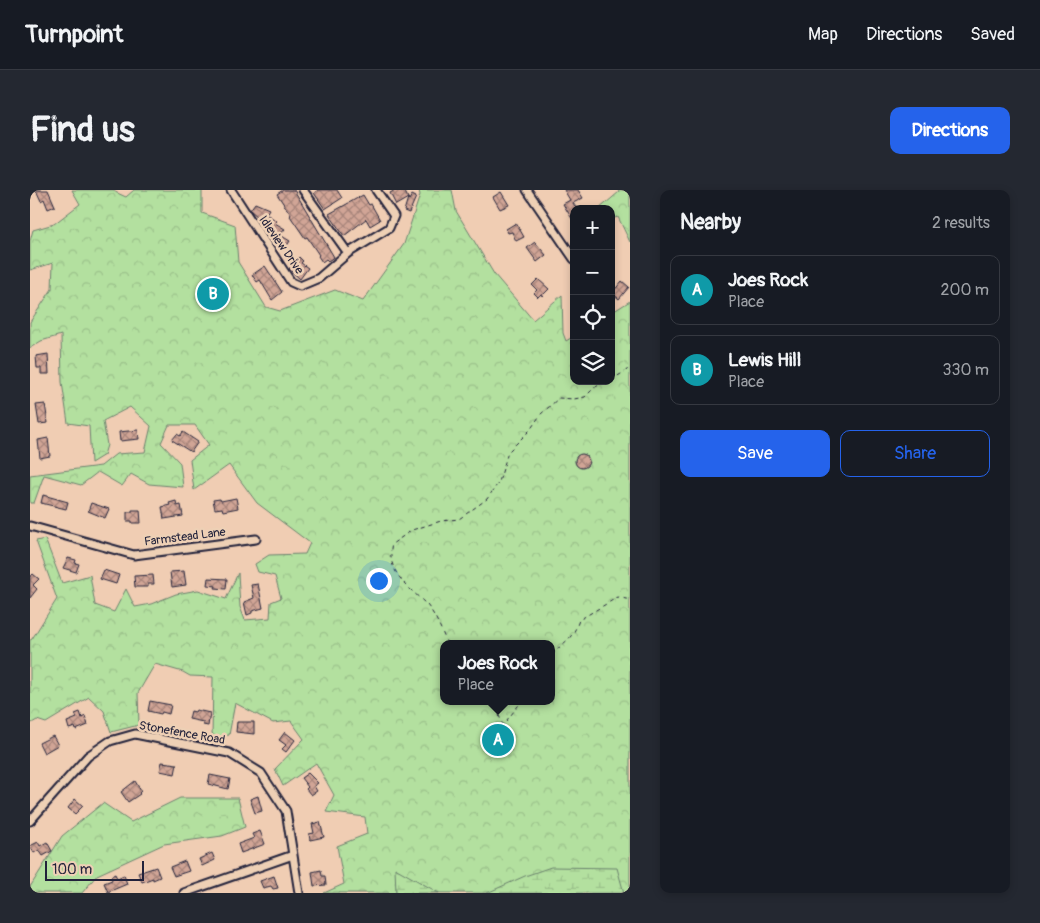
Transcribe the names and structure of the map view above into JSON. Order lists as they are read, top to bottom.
{
  "streets": {
    "street": ["Idleview Drive", "Farmstead Lane", "Stonefence Road"]
  },
  "scale_bar": "100 m",
  "page": {
    "header": "Turnpoint",
    "nav": ["Map", "Directions", "Saved"],
    "buttons": [
      "Directions",
      ["Save", "Share"]
    ],
    "title": "Find us",
    "heading": ["Nearby", "2 results"],
    "map_buttons": ["+", "−"],
    "list": [
      {
        "mark": "A",
        "name": "Joes Rock",
        "note": "Place",
        "value": "200 m"
      },
      {
        "mark": "B",
        "name": "Lewis Hill",
        "note": "Place",
        "value": "330 m"
      }
    ],
    "pins": ["B", "A"],
    "popup": ["Joes Rock", "Place"],
    "scale": "100 m"
  }
}
